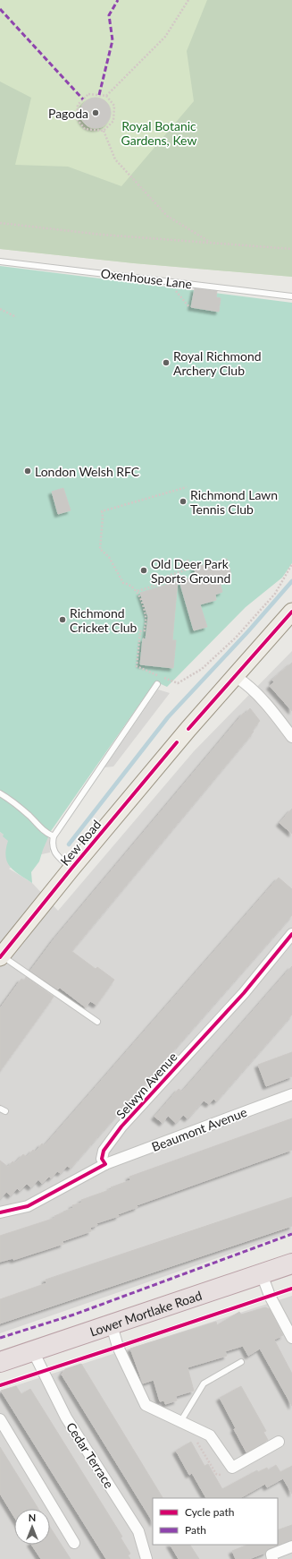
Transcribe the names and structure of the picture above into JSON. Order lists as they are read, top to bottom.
{
  "streets": {
    "highway": ["Lower Mortlake Road"],
    "main road": ["Kew Road"],
    "street": ["Selwyn Avenue", "Beaumont Avenue", "Cedar Terrace"],
    "lane": ["Oxenhouse Lane"]
  },
  "crossings": [
    ["Selwyn Avenue", "Beaumont Avenue"],
    ["Lower Mortlake Road", "Cedar Terrace"]
  ],
  "parks": ["Royal Botanic Gardens, Kew"],
  "places": [
    "Pagoda",
    "Royal Richmond Archery Club",
    "London Welsh RFC",
    "Richmond Lawn Tennis Club",
    "Old Deer Park Sports Ground",
    "Richmond Cricket Club"
  ],
  "legend": ["Cycle path", "Path"],
  "north": "top"
}
